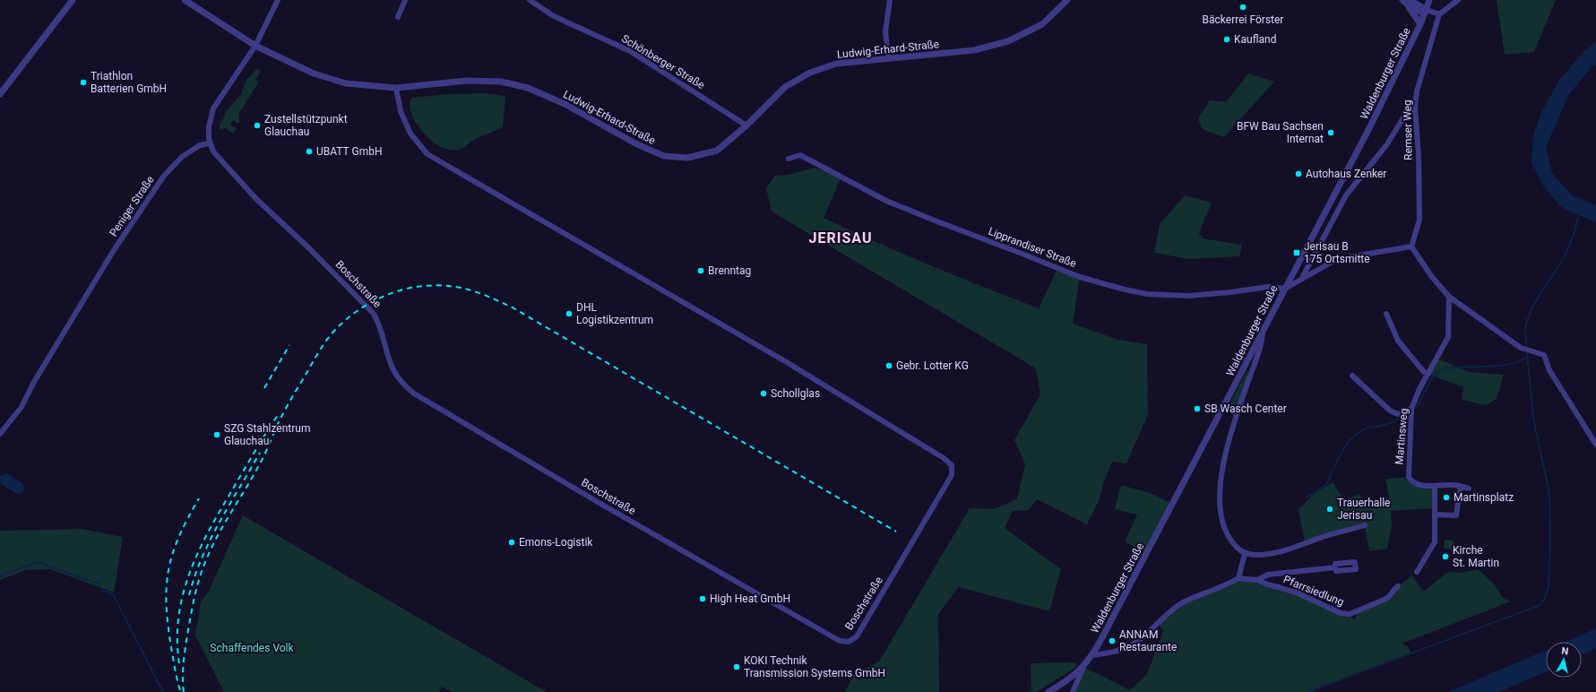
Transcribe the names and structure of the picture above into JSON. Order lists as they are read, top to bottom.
{
  "streets": {
    "street": [
      "Ludwig-Erhard-Straße",
      "Schönberger Straße",
      "Waldenburger Straße",
      "Remser Weg",
      "Peniger Straße",
      "Lipprandiser Straße",
      "Boschstraße",
      "Martinsweg",
      "Pfarrsiedlung"
    ]
  },
  "crossings": [
    ["Ludwig-Erhard-Straße", "Schönberger Straße"],
    ["Ludwig-Erhard-Straße", "Boschstraße"],
    ["Waldenburger Straße", "Lipprandiser Straße"],
    ["Peniger Straße", "Boschstraße"]
  ],
  "districts": ["JERISAU"],
  "parks": ["Schaffendes Volk"],
  "places": {
    "other": [
      "Bäckerrei Förster",
      "Kaufland",
      "Triathlon Batterien GmbH",
      "Zustellstützpunkt Glauchau",
      "BFW Bau Sachsen Internat",
      "UBATT GmbH",
      "Autohaus Zenker",
      "Brenntag",
      "DHL Logistikzentrum",
      "Gebr. Lotter KG",
      "Schollglas",
      "SB Wasch Center",
      "SZG Stahlzentrum Glauchau",
      "Martinsplatz",
      "Trauerhalle Jerisau",
      "Emons-Logistik",
      "Kirche St. Martin",
      "High Heat GmbH",
      "ANNAM Restaurante",
      "KOKI Technik Transmission Systems GmbH"
    ],
    "transit": ["Jerisau B 175 Ortsmitte"]
  },
  "north": "top"
}
